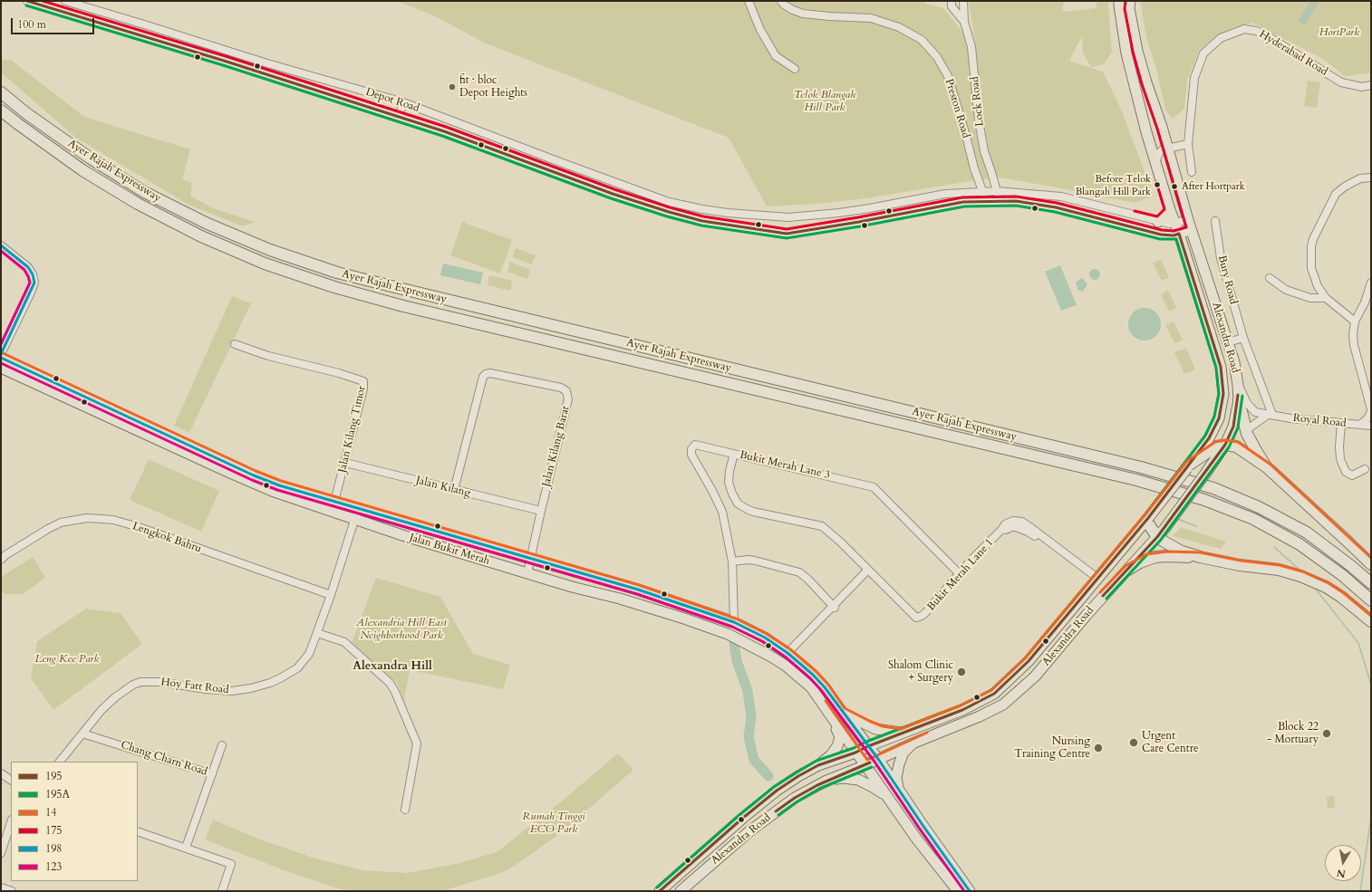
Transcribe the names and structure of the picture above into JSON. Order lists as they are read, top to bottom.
{
  "streets": {
    "highway": ["Ayer Rajah Expressway"],
    "main road": ["Alexandra Road", "Jalan Bukit Merah"],
    "street": [
      "Hyderabad Road",
      "Depot Road",
      "Lock Road",
      "Preston Road",
      "Bury Road",
      "Royal Road",
      "Jalan Kilang Timor",
      "Jalan Kilang Barat",
      "Bukit Merah Lane 3",
      "Jalan Kilang",
      "Lengkok Bahru",
      "Bukit Merah Lane 1",
      "Hoy Fatt Road",
      "Chang Charn Road"
    ]
  },
  "crossings": [
    ["Depot Road", "Lock Road"],
    ["Depot Road", "Preston Road"],
    ["Depot Road", "Alexandra Road"],
    ["Bury Road", "Royal Road"],
    ["Alexandra Road", "Royal Road"],
    ["Alexandra Road", "Jalan Bukit Merah"],
    ["Alexandra Road", "Bukit Merah Lane 1"],
    ["Jalan Kilang Timor", "Jalan Kilang"],
    ["Jalan Kilang Timor", "Jalan Bukit Merah"],
    ["Jalan Kilang Barat", "Jalan Kilang"],
    ["Jalan Kilang Barat", "Jalan Bukit Merah"],
    ["Bukit Merah Lane 3", "Bukit Merah Lane 1"],
    ["Lengkok Bahru", "Hoy Fatt Road"],
    ["Jalan Bukit Merah", "Hoy Fatt Road"],
    ["Hoy Fatt Road", "Chang Charn Road"]
  ],
  "districts": ["Alexandra Hill"],
  "parks": [
    "HortPark",
    "Telok Blangah Hill Park",
    "Alexandria Hill East Neighborhood Park",
    "Leng Kee Park",
    "Rumah Tinggi ECO Park"
  ],
  "places": [
    "fit · bloc Depot Heights",
    "Before Telok Blangah Hill Park",
    "After Hortpark",
    "Shalom Clinic + Surgery",
    "Block 22 - Mortuary",
    "Urgent Care Centre",
    "Nursing Training Centre"
  ],
  "lines": [
    "transit line 195",
    "transit line 175",
    "transit line 195A",
    "transit line 198",
    "transit line 123",
    "transit line 14"
  ],
  "legend": [
    "195",
    "195A",
    "14",
    "175",
    "198",
    "123"
  ],
  "scale_bar": "100 m",
  "north": "bottom"
}
